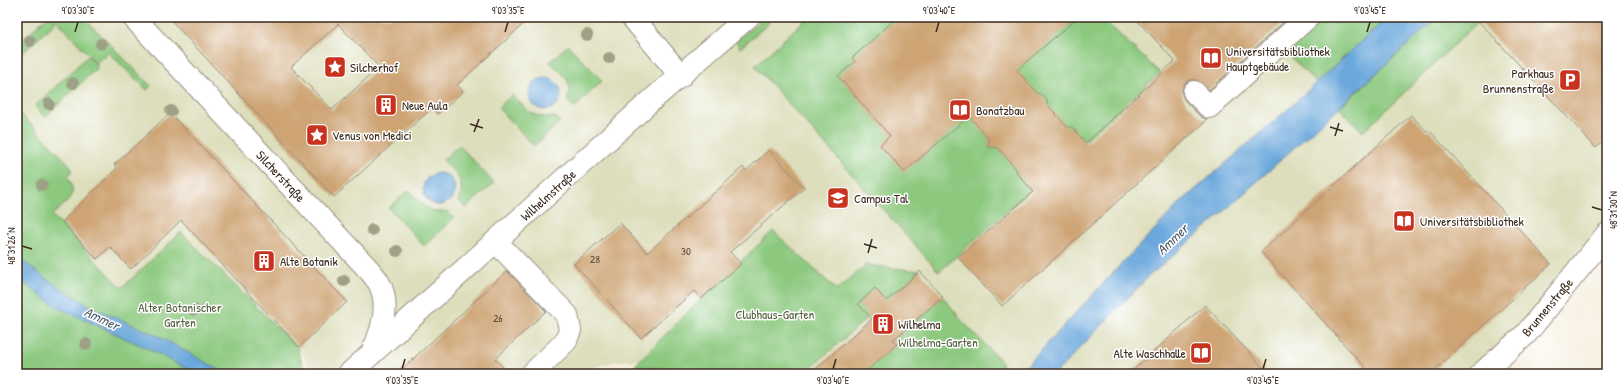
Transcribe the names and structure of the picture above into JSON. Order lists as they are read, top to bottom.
{
  "streets": {
    "street": ["Silcherstraße", "Wilhelmstraße", "Brunnenstraße"]
  },
  "crossings": [
    ["Silcherstraße", "Wilhelmstraße"]
  ],
  "water": ["Ammer"],
  "parks": ["Alter Botanischer Garten", "Clubhaus-Garten", "Wilhelma-Garten"],
  "places": {
    "library": [
      "Universitätsbibliothek Hauptgebäude",
      "Bonatzbau",
      "Universitätsbibliothek",
      "Alte Waschhalle"
    ],
    "place": ["Silcherhof", "Venus von Medici"],
    "parking": ["Parkhaus Brunnenstraße"],
    "building": ["Neue Aula", "Alte Botanik", "Wilhelma"],
    "school or university": ["Campus Tal"]
  },
  "house_numbers": ["30", "28", "26"],
  "coordinates": [
    "9°03'30\"E",
    "9°03'35\"E",
    "9°03'40\"E",
    "9°03'45\"E",
    "48°31'30\"N",
    "48°31'26\"N"
  ]
}
